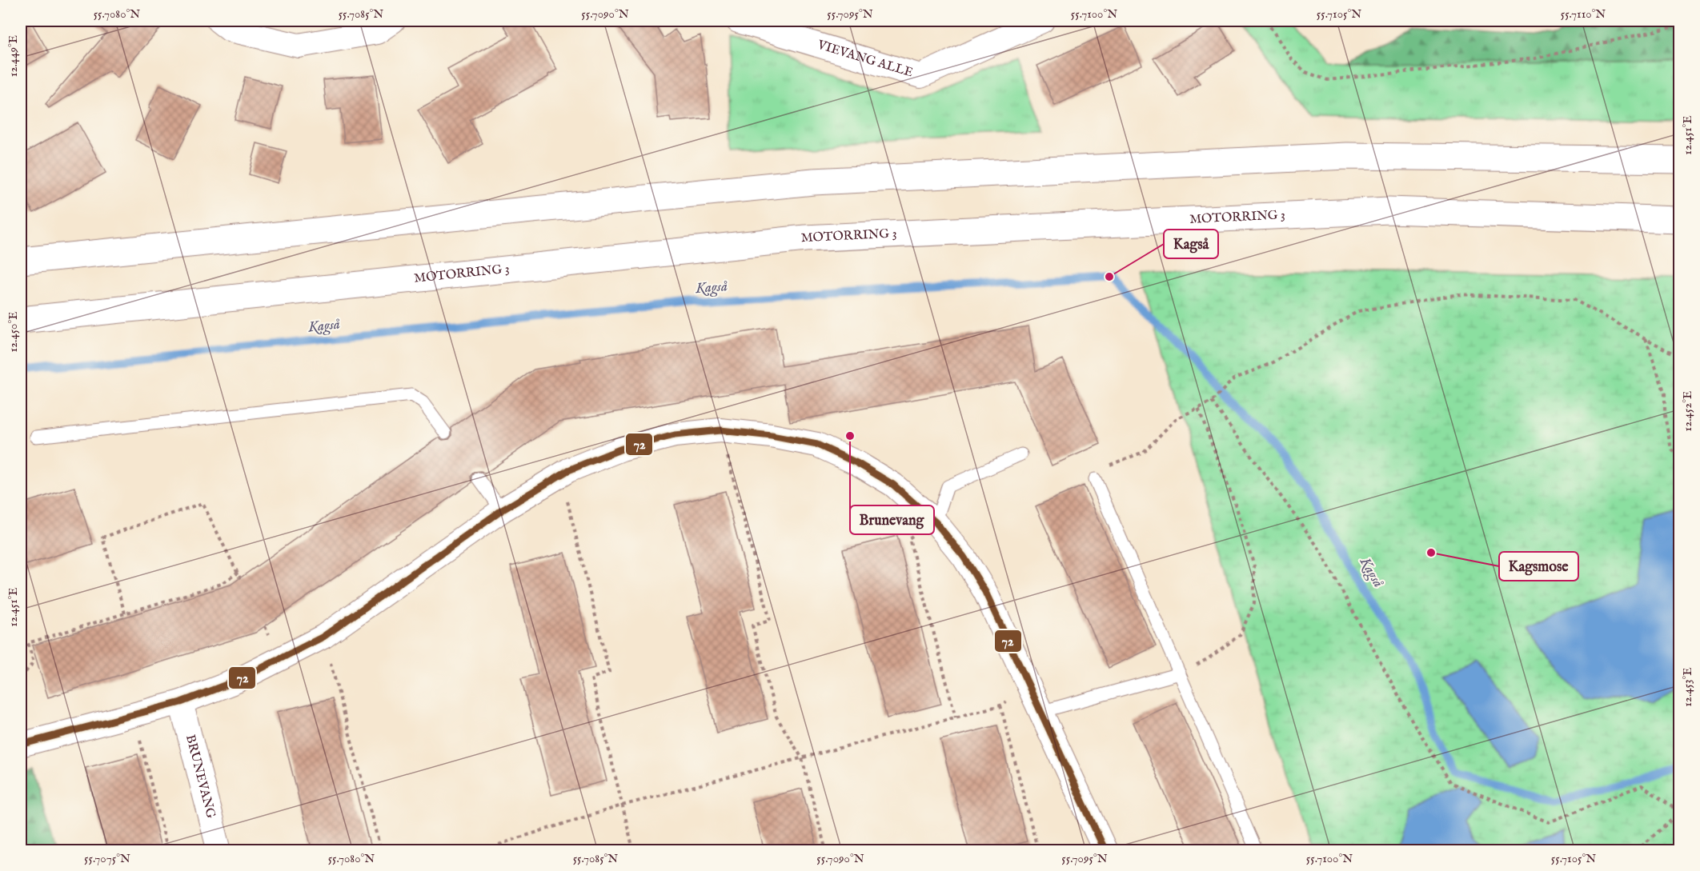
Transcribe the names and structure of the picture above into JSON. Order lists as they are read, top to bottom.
{
  "streets": {
    "highway": ["MOTORRING 3"],
    "street": ["VIEVANG ALLE", "BRUNEVANG"]
  },
  "water": ["Kagså"],
  "places": ["Kagså", "Brunevang", "Kagsmose"],
  "lines": ["transit line 72"],
  "coordinates": [
    "55.7080°N",
    "55.7085°N",
    "55.7090°N",
    "55.7095°N",
    "55.7100°N",
    "55.7105°N",
    "55.7110°N",
    "12.449°E",
    "12.451°E",
    "12.450°E",
    "12.452°E",
    "12.453°E",
    "55.7075°N"
  ]
}
